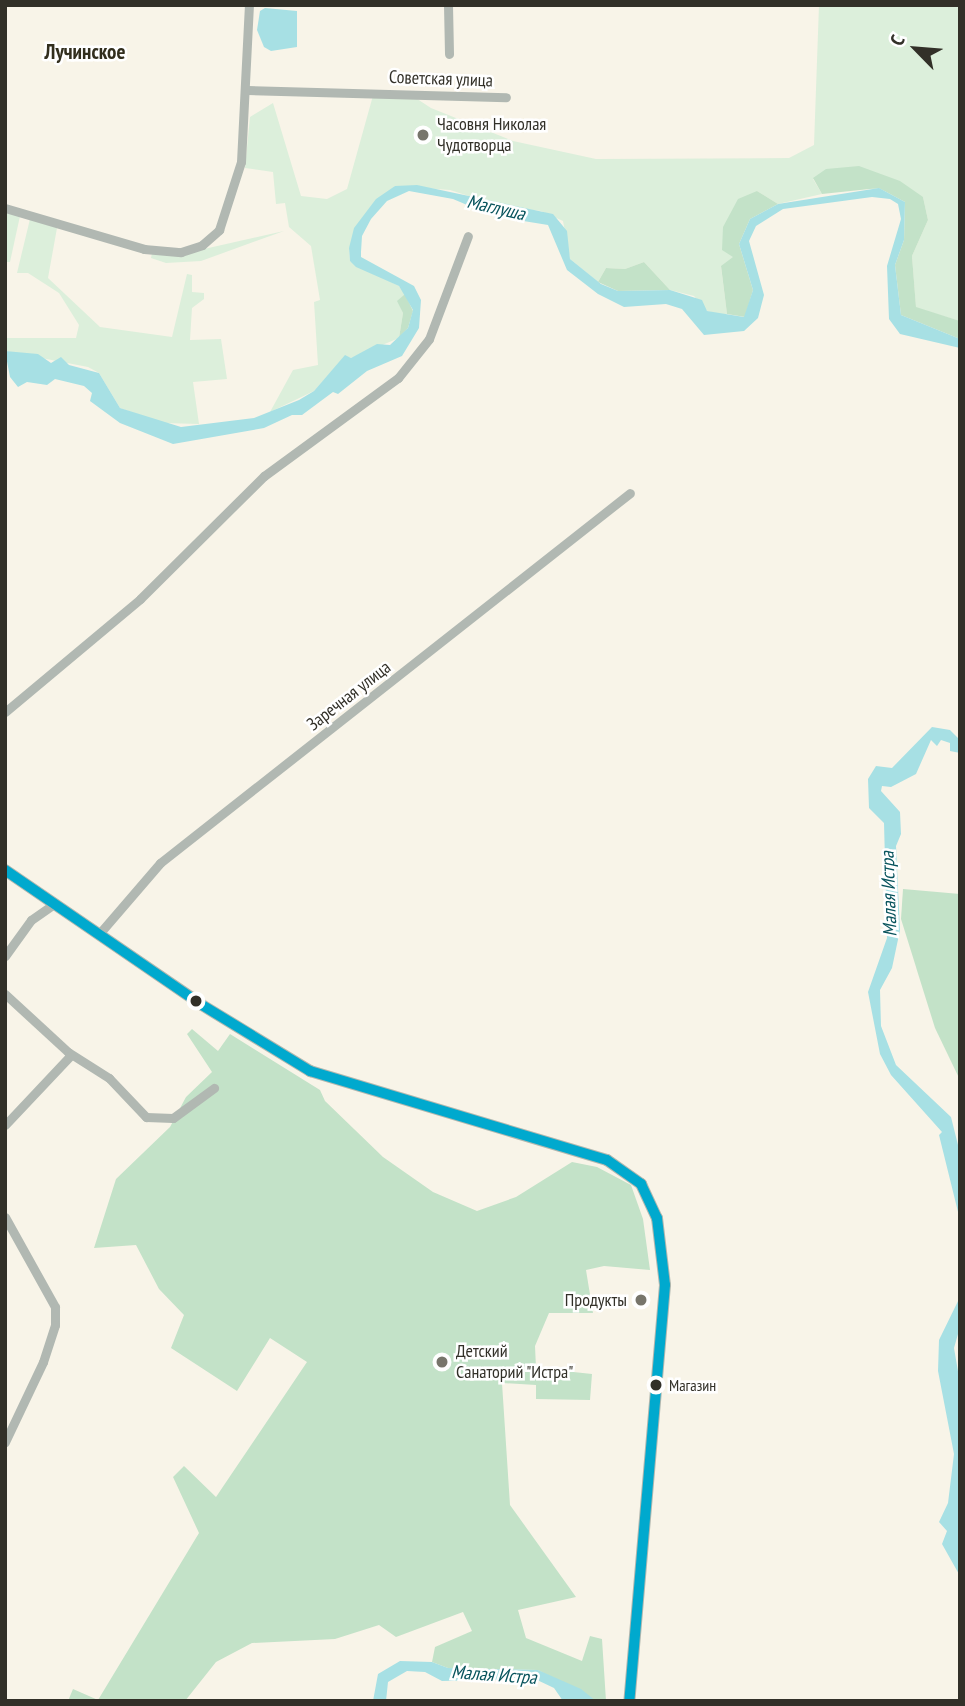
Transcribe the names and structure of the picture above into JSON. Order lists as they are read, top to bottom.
{
  "streets": {
    "street": ["Советская улица", "Заречная улица"]
  },
  "districts": ["Лучинское"],
  "water": ["Маглуша", "Малая Истра"],
  "places": [
    "Часовня Николая Чудотворца",
    "Продукты",
    "Детский Санаторий \"Истра\"",
    "Магазин"
  ],
  "north": "top left"
}
